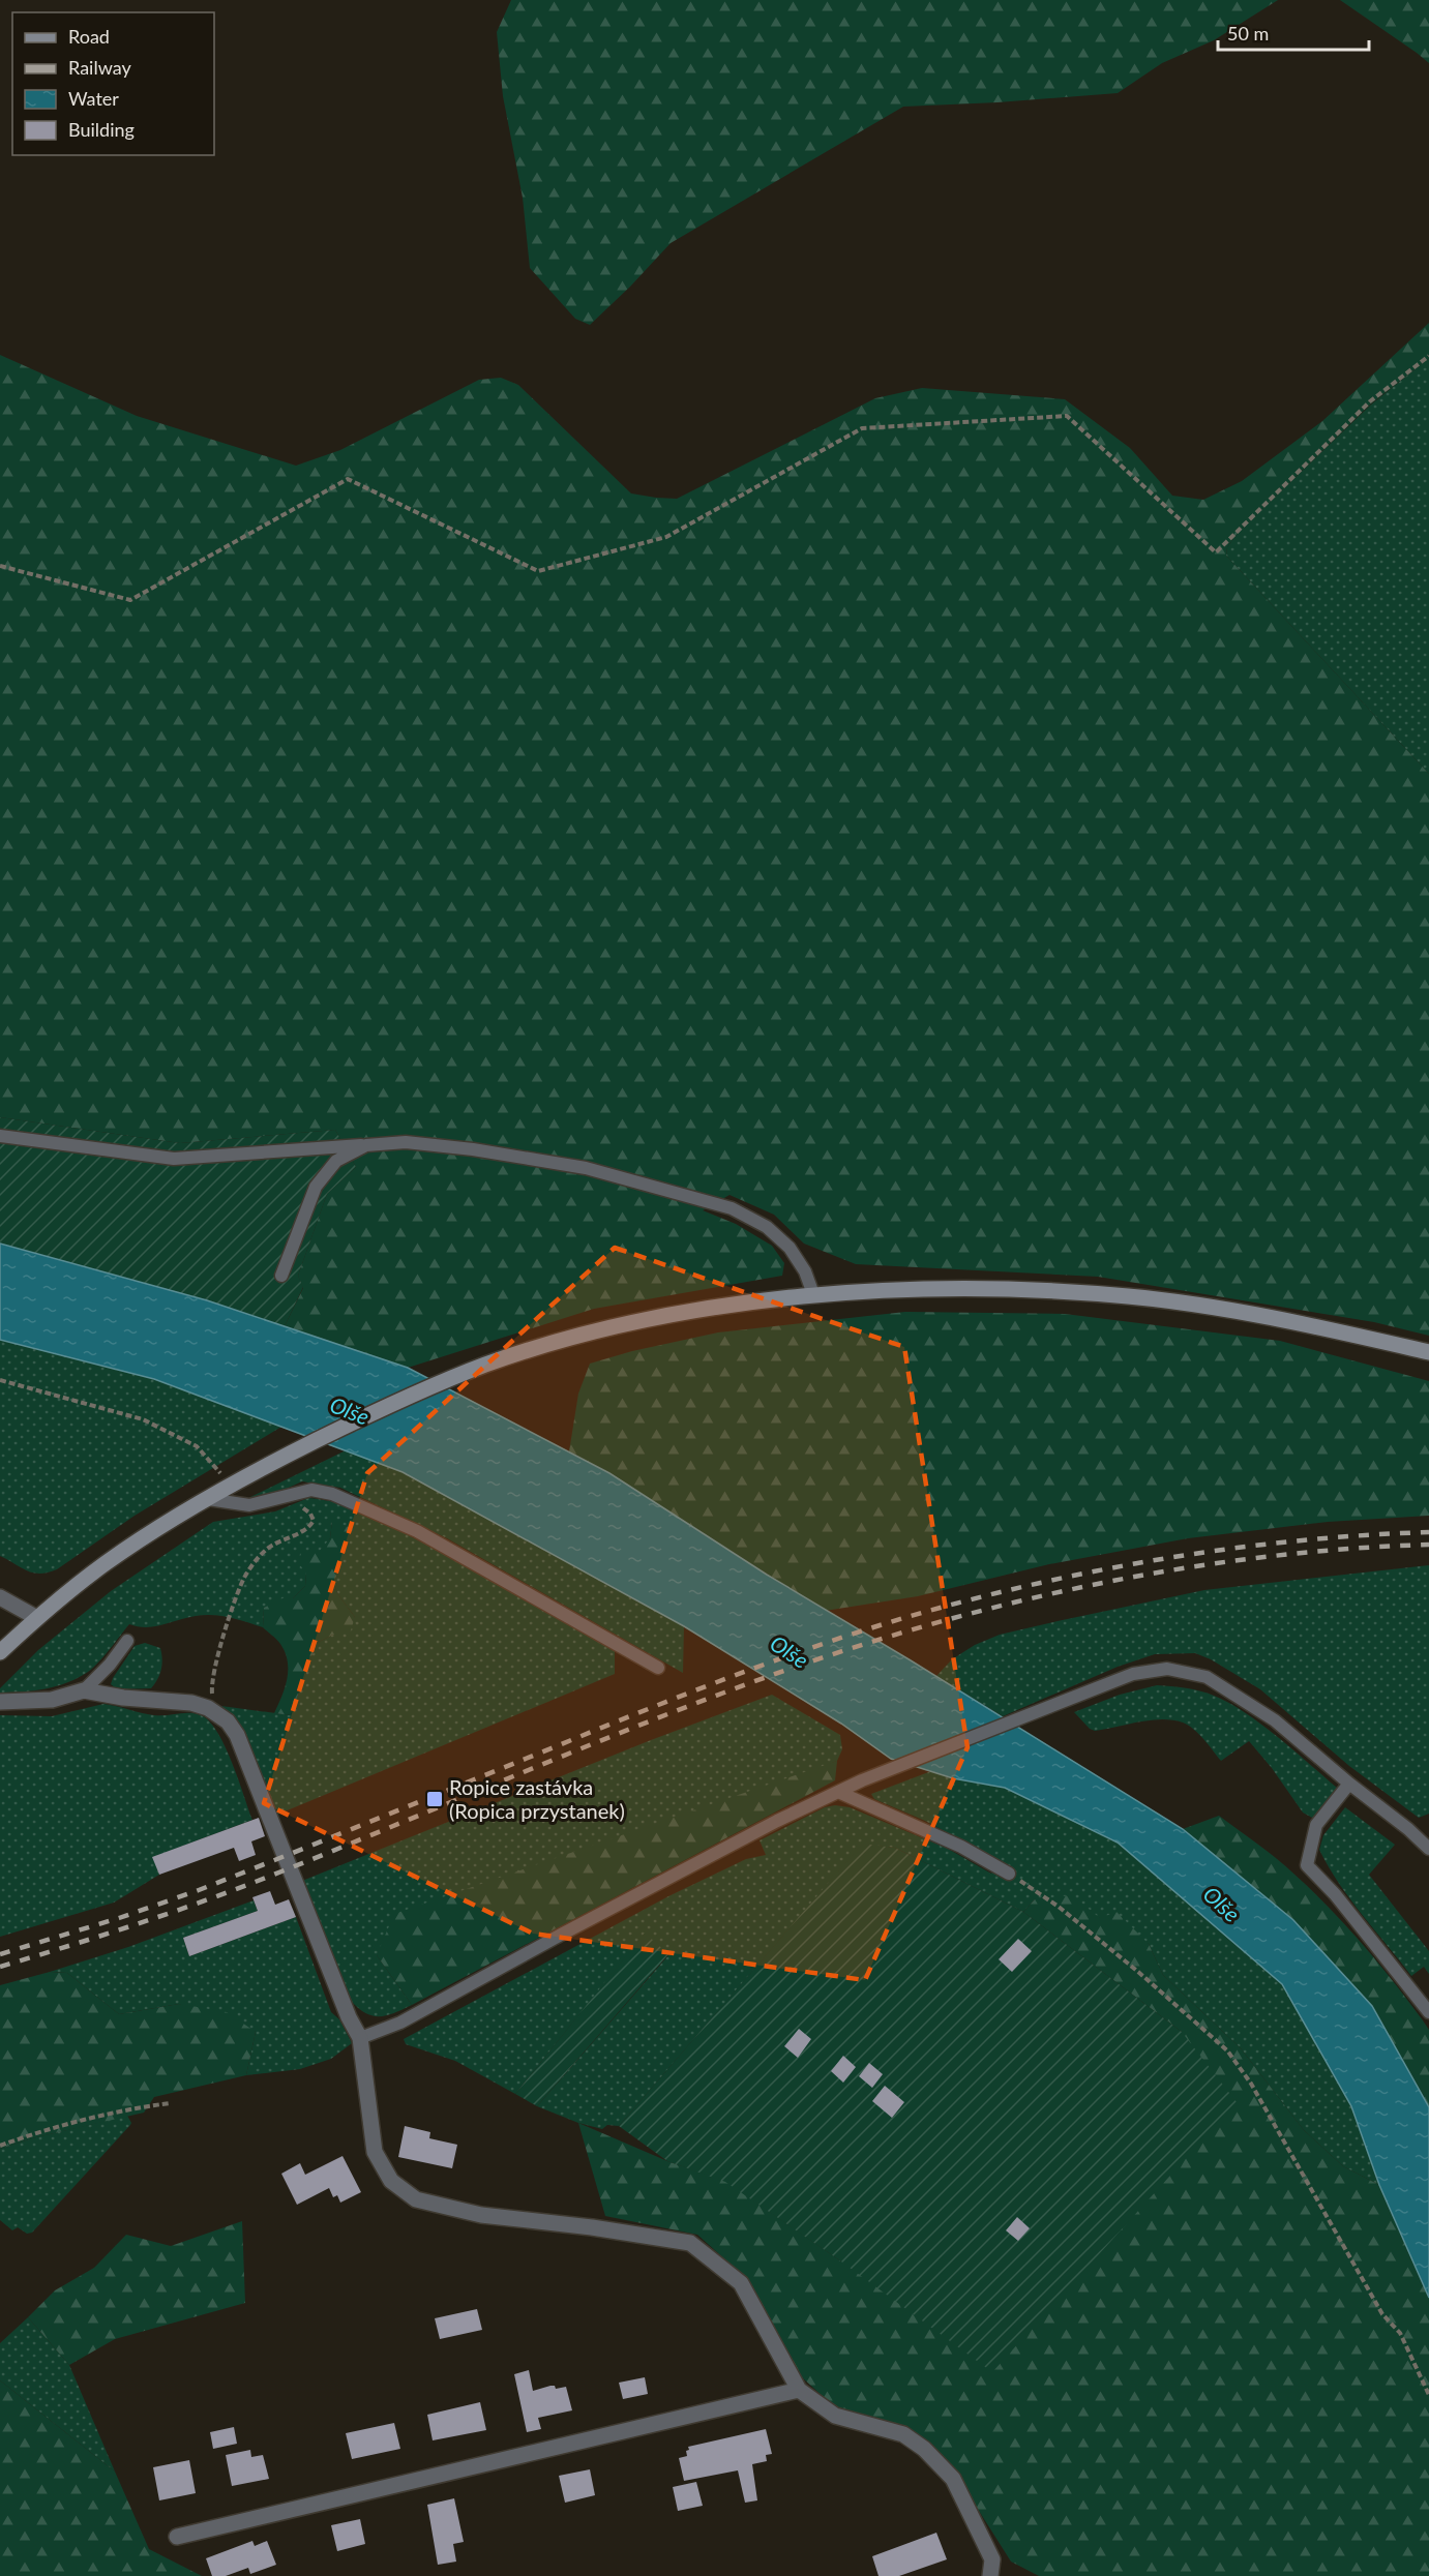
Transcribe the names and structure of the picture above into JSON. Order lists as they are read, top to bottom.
{
  "water": ["Olše"],
  "places": {
    "transit": ["Ropice zastávka (Ropica przystanek)"]
  },
  "legend": [
    "Road",
    "Railway",
    "Water",
    "Building"
  ],
  "scale_bar": "50 m"
}
